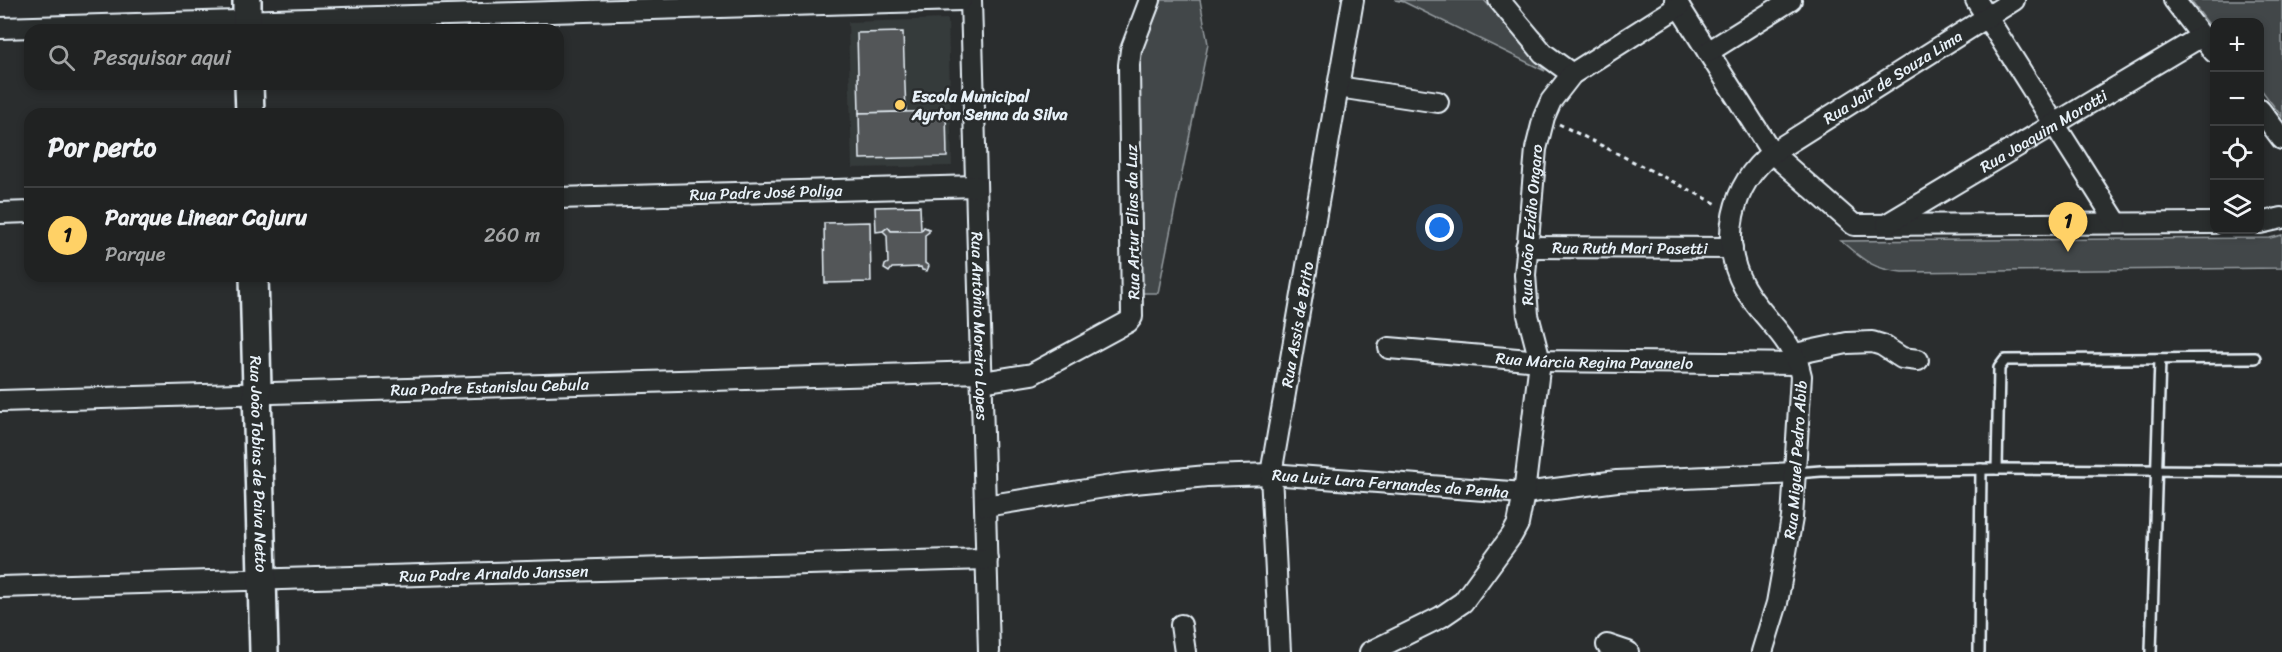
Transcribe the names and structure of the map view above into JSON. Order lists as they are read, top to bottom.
{
  "streets": {
    "street": [
      "Rua Jair de Souza Lima",
      "Rua Joaquim Morotti",
      "Rua Padre José Poliga",
      "Rua Artur Elias da Luz",
      "Rua João Ezídio Ongaro",
      "Rua Ruth Mari Pasetti",
      "Rua Assis de Brito",
      "Rua Antônio Moreira Lopes",
      "Rua Márcia Regina Pavanelo",
      "Rua Padre Estanislau Cebula",
      "Rua Miguel Pedro Abib",
      "Rua João Tobias de Paiva Netto",
      "Rua Luiz Lara Fernandes da Penha",
      "Rua Padre Arnaldo Janssen"
    ]
  },
  "crossings": [
    ["Rua Padre José Poliga", "Rua Antônio Moreira Lopes"],
    ["Rua Artur Elias da Luz", "Rua Antônio Moreira Lopes"],
    ["Rua Artur Elias da Luz", "Rua Padre Estanislau Cebula"],
    ["Rua João Ezídio Ongaro", "Rua Ruth Mari Pasetti"],
    ["Rua João Ezídio Ongaro", "Rua Márcia Regina Pavanelo"],
    ["Rua João Ezídio Ongaro", "Rua Luiz Lara Fernandes da Penha"],
    ["Rua Assis de Brito", "Rua Luiz Lara Fernandes da Penha"],
    ["Rua Antônio Moreira Lopes", "Rua Padre Estanislau Cebula"],
    ["Rua Antônio Moreira Lopes", "Rua Luiz Lara Fernandes da Penha"],
    ["Rua Antônio Moreira Lopes", "Rua Padre Arnaldo Janssen"],
    ["Rua Márcia Regina Pavanelo", "Rua Miguel Pedro Abib"],
    ["Rua Padre Estanislau Cebula", "Rua João Tobias de Paiva Netto"],
    ["Rua Miguel Pedro Abib", "Rua Luiz Lara Fernandes da Penha"],
    ["Rua João Tobias de Paiva Netto", "Rua Padre Arnaldo Janssen"]
  ],
  "places": ["Escola Municipal Ayrton Senna da Silva"],
  "page": {
    "map_buttons": ["+", "−"],
    "search": "Pesquisar aqui",
    "heading": "Por perto",
    "list": [
      {
        "mark": "1",
        "name": "Parque Linear Cajuru",
        "note": "Parque",
        "value": "260 m"
      }
    ],
    "pins": "1"
  }
}
